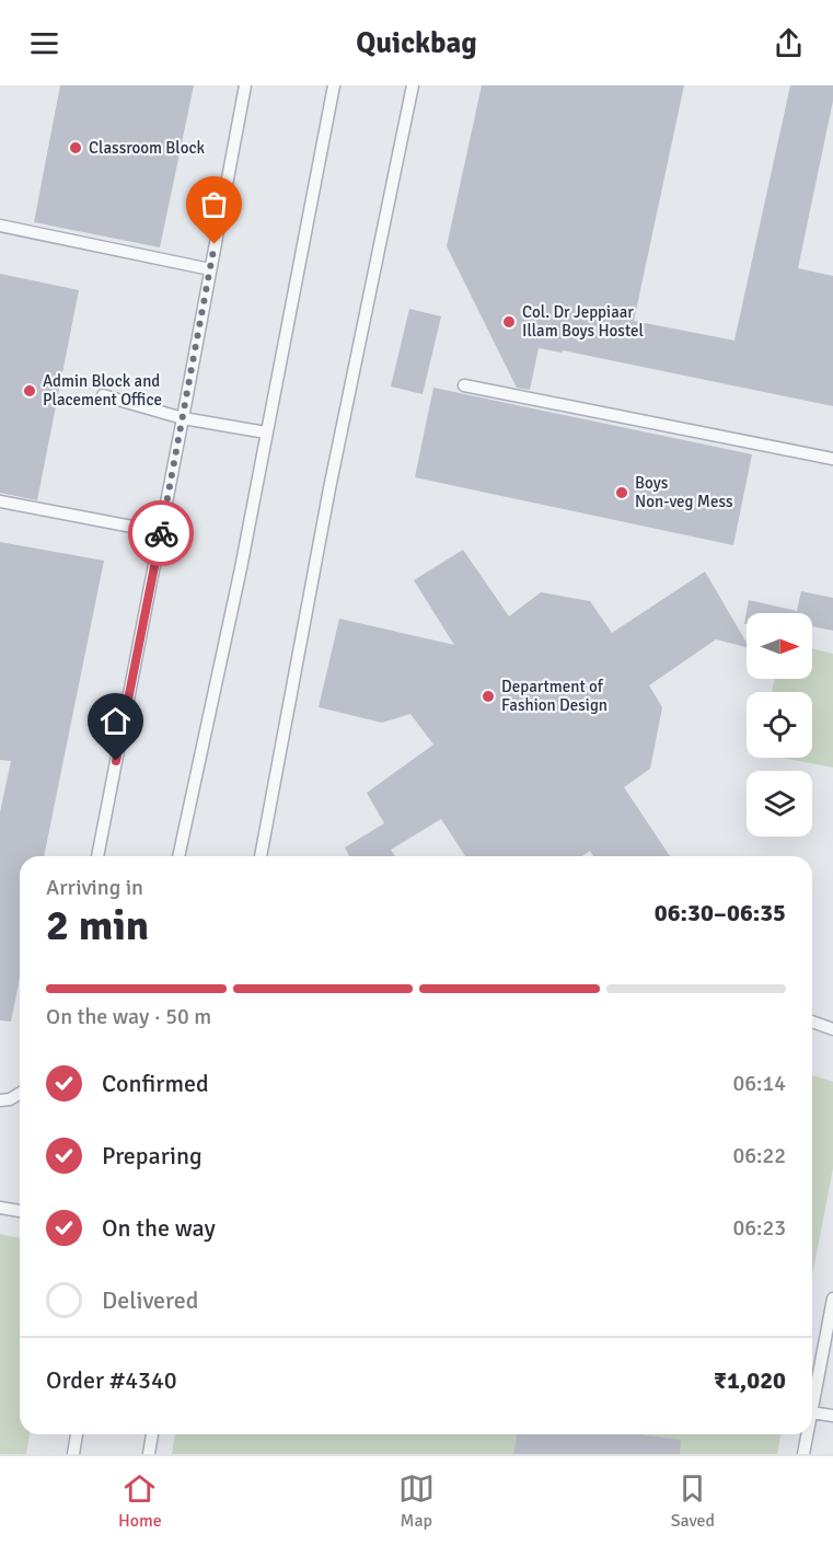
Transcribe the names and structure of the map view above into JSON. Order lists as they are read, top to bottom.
{
  "places": [
    "Classroom Block",
    "Col. Dr Jeppiaar Illam Boys Hostel",
    "Admin Block and Placement Office",
    "Boys Non-veg Mess",
    "Department of Fashion Design"
  ],
  "north": "right",
  "page": {
    "header": "Quickbag",
    "heading": ["2 min", "Arriving in", "06:30–06:35"],
    "panel": ["Order #4340", "₹1,020"],
    "bar": "On the way · 50 m",
    "list": [
      ["Confirmed", "06:14"],
      ["Preparing", "06:22"],
      ["On the way", "06:23"],
      "Delivered"
    ],
    "tabs": ["Home", "Map", "Saved"]
  }
}
